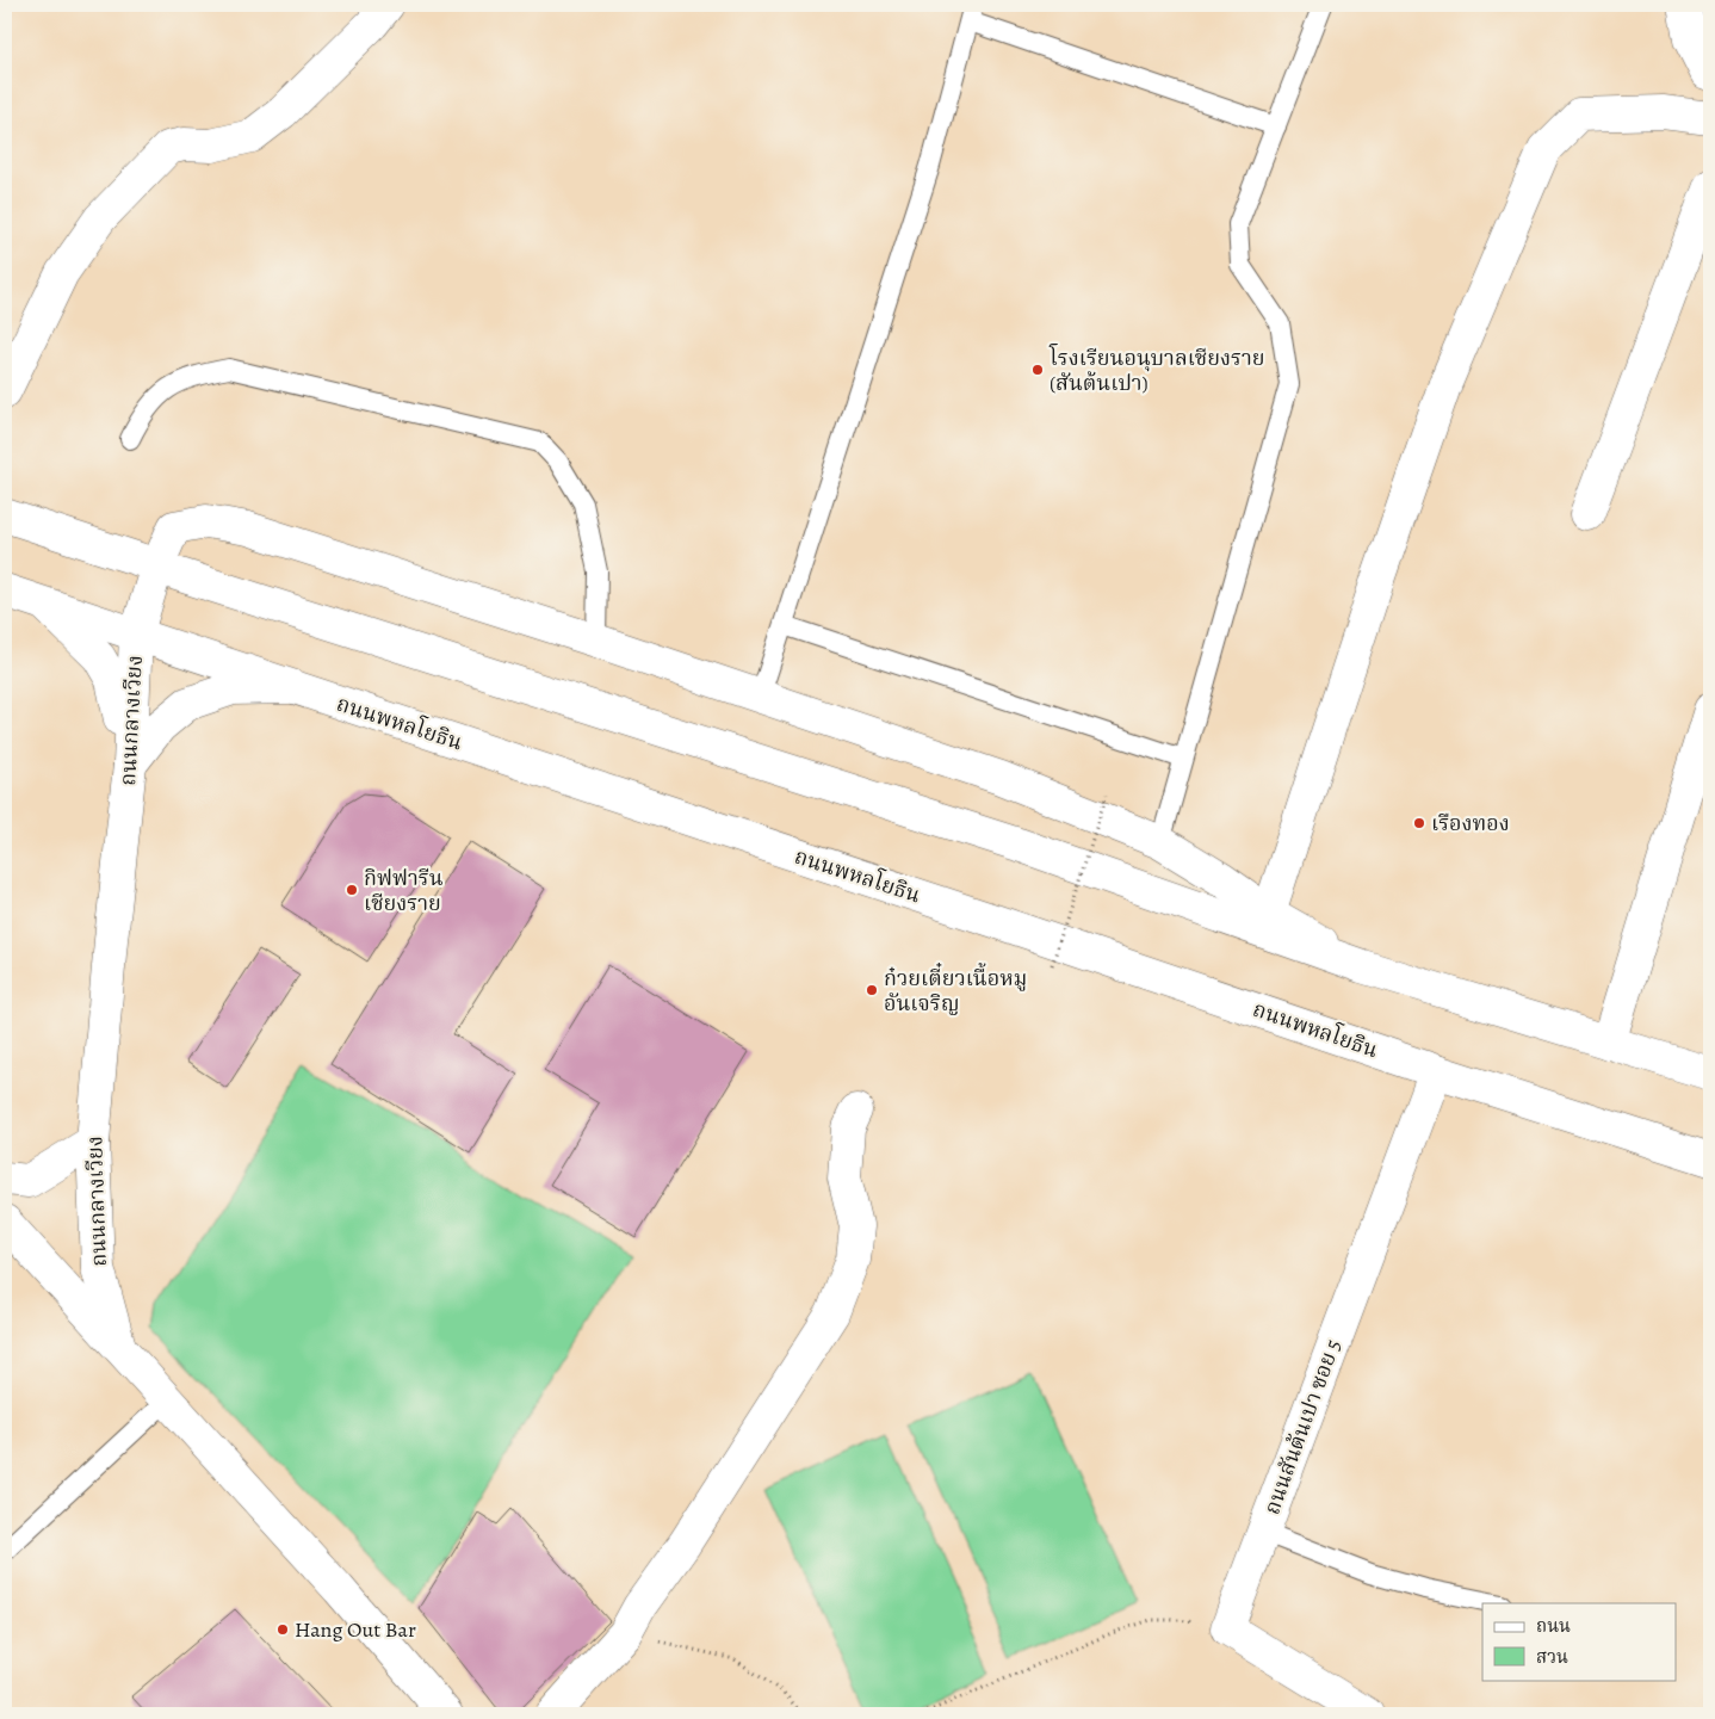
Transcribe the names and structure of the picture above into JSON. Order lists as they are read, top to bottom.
{
  "streets": {
    "main road": ["ถนนกลางเวียง", "ถนนพหลโยธิน", "ถนนสันต้นเปา ซอย 5"]
  },
  "crossings": [
    ["ถนนกลางเวียง", "ถนนพหลโยธิน"],
    ["ถนนพหลโยธิน", "ถนนสันต้นเปา ซอย 5"]
  ],
  "places": [
    "โรงเรียนอนุบาลเชียงราย (สันต้นเปา)",
    "เรืองทอง",
    "กิฟฟารีน เชียงราย",
    "ก๋วยเตี๋ยวเนื้อหมู อันเจริญ",
    "Hang Out Bar"
  ],
  "legend": ["ถนน", "สวน"]
}
